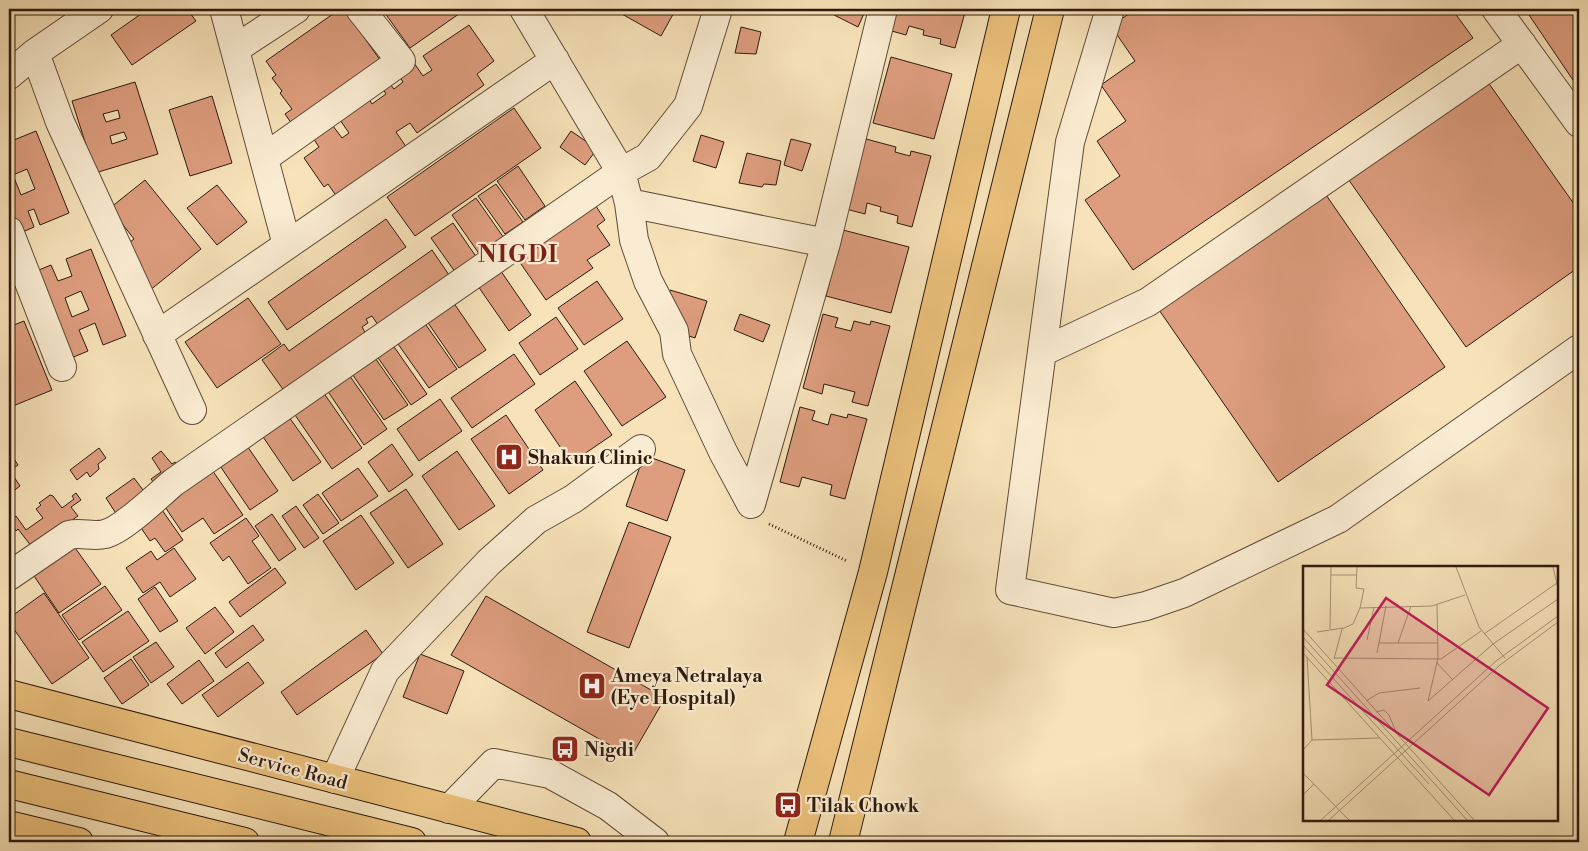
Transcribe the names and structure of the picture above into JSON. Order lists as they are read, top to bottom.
{
  "streets": {
    "main road": ["Service Road"]
  },
  "districts": ["NIGDI"],
  "places": {
    "hospital": ["Shakun Clinic", "Ameya Netralaya (Eye Hospital)"],
    "bus stop": ["Nigdi", "Tilak Chowk"]
  }
}
